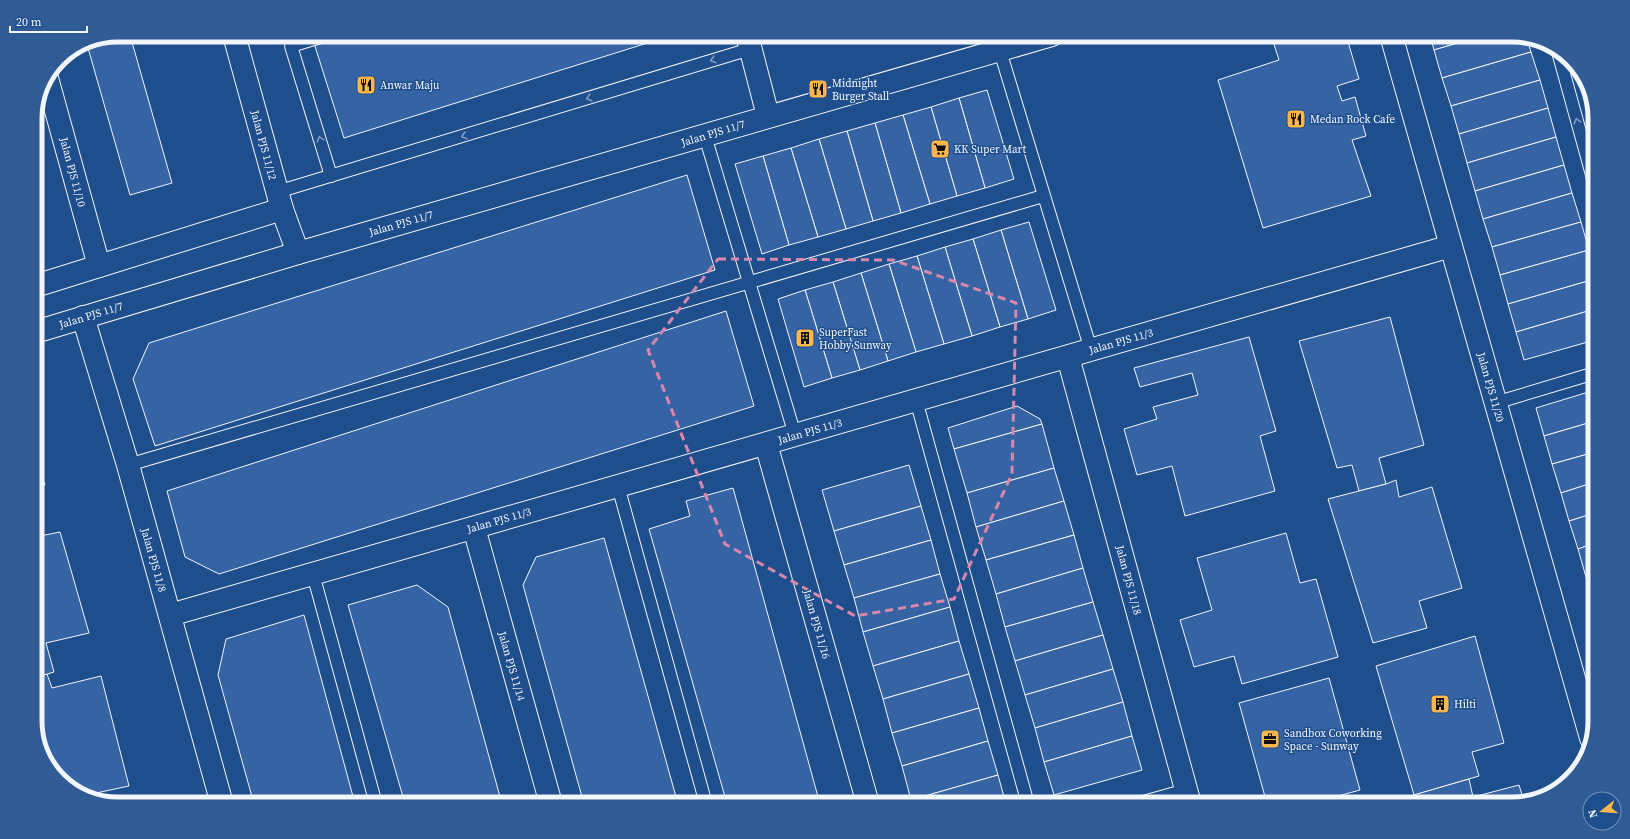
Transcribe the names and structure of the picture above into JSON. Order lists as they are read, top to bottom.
{
  "streets": {
    "street": [
      "Jalan PJS 11/7",
      "Jalan PJS 11/12",
      "Jalan PJS 11/10",
      "Jalan PJS 11/3",
      "Jalan PJS 11/20",
      "Jalan PJS 11/8",
      "Jalan PJS 11/18",
      "Jalan PJS 11/16",
      "Jalan PJS 11/14"
    ]
  },
  "crossings": [
    ["Jalan PJS 11/7", "Jalan PJS 11/12"],
    ["Jalan PJS 11/7", "Jalan PJS 11/8"],
    ["Jalan PJS 11/3", "Jalan PJS 11/20"],
    ["Jalan PJS 11/3", "Jalan PJS 11/8"],
    ["Jalan PJS 11/3", "Jalan PJS 11/18"],
    ["Jalan PJS 11/3", "Jalan PJS 11/16"],
    ["Jalan PJS 11/3", "Jalan PJS 11/14"]
  ],
  "places": {
    "restaurant": ["Anwar Maju", "Midnight Burger Stall", "Medan Rock Cafe"],
    "supermarket": ["KK Super Mart"],
    "building": ["SuperFast Hobby Sunway", "Hilti"],
    "office": ["Sandbox Coworking Space - Sunway"]
  },
  "scale_bar": "20 m",
  "north": "left"
}
